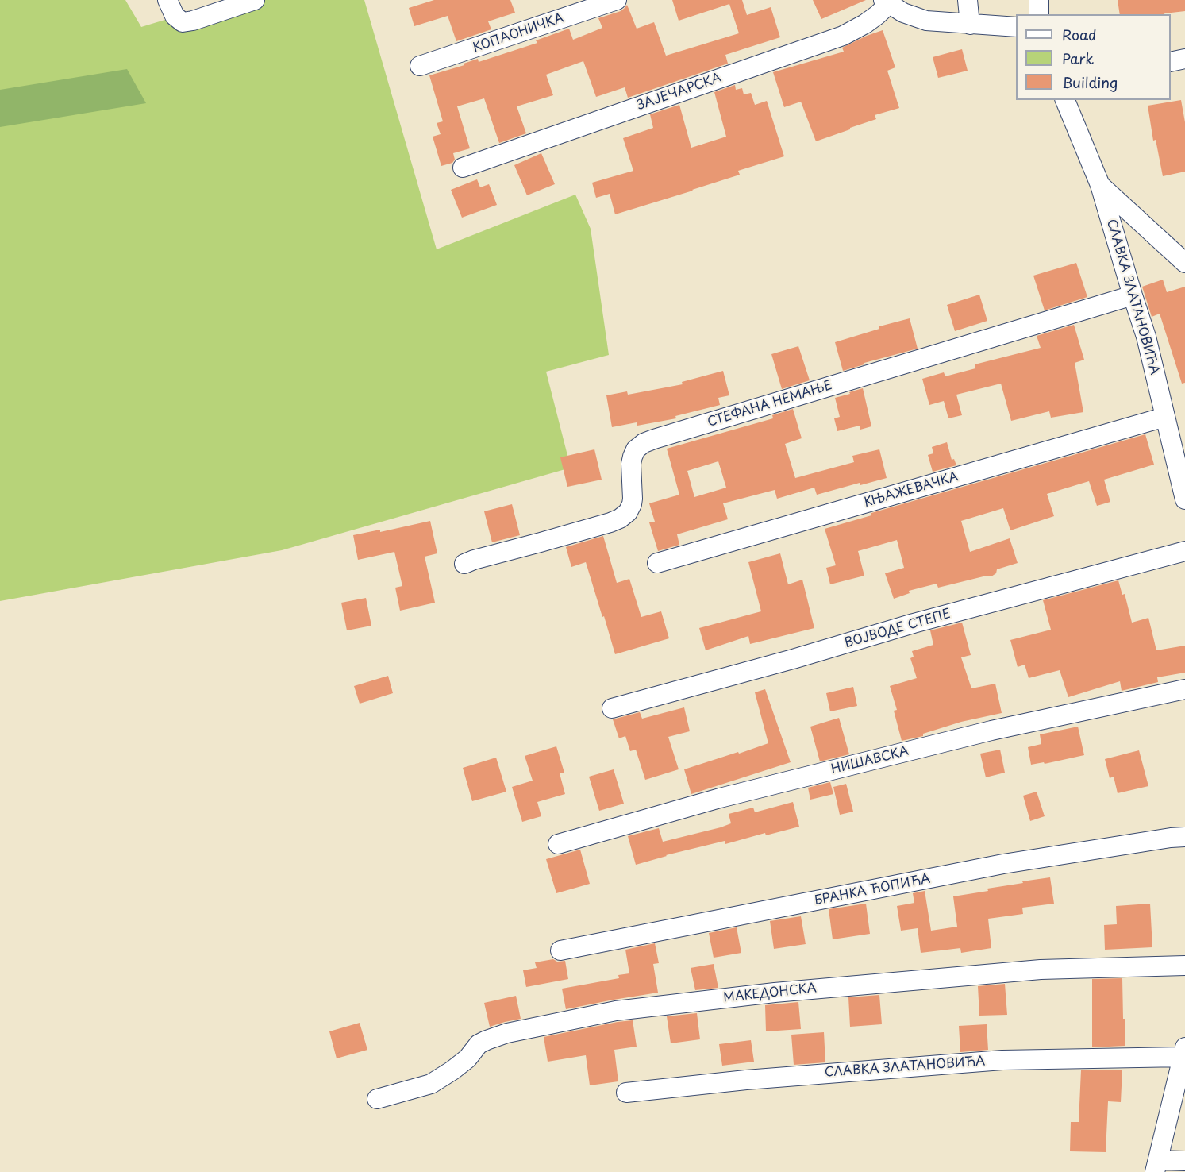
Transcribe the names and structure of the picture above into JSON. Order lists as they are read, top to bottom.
{
  "streets": {
    "street": [
      "КОПАОНИЧКА",
      "ЗАЈЕЧАРСКА",
      "СЛАВКА ЗЛАТАНОВИЋА",
      "СТЕФАНА НЕМАЊЕ",
      "КЊАЖЕВАЧКА",
      "ВОЈВОДЕ СТЕПЕ",
      "НИШАВСКА",
      "БРАНКА ЋОПИЋА",
      "МАКЕДОНСКА"
    ]
  },
  "crossings": [
    ["СЛАВКА ЗЛАТАНОВИЋА", "СТЕФАНА НЕМАЊЕ"],
    ["СЛАВКА ЗЛАТАНОВИЋА", "КЊАЖЕВАЧКА"]
  ],
  "legend": ["Road", "Park", "Building"]
}
